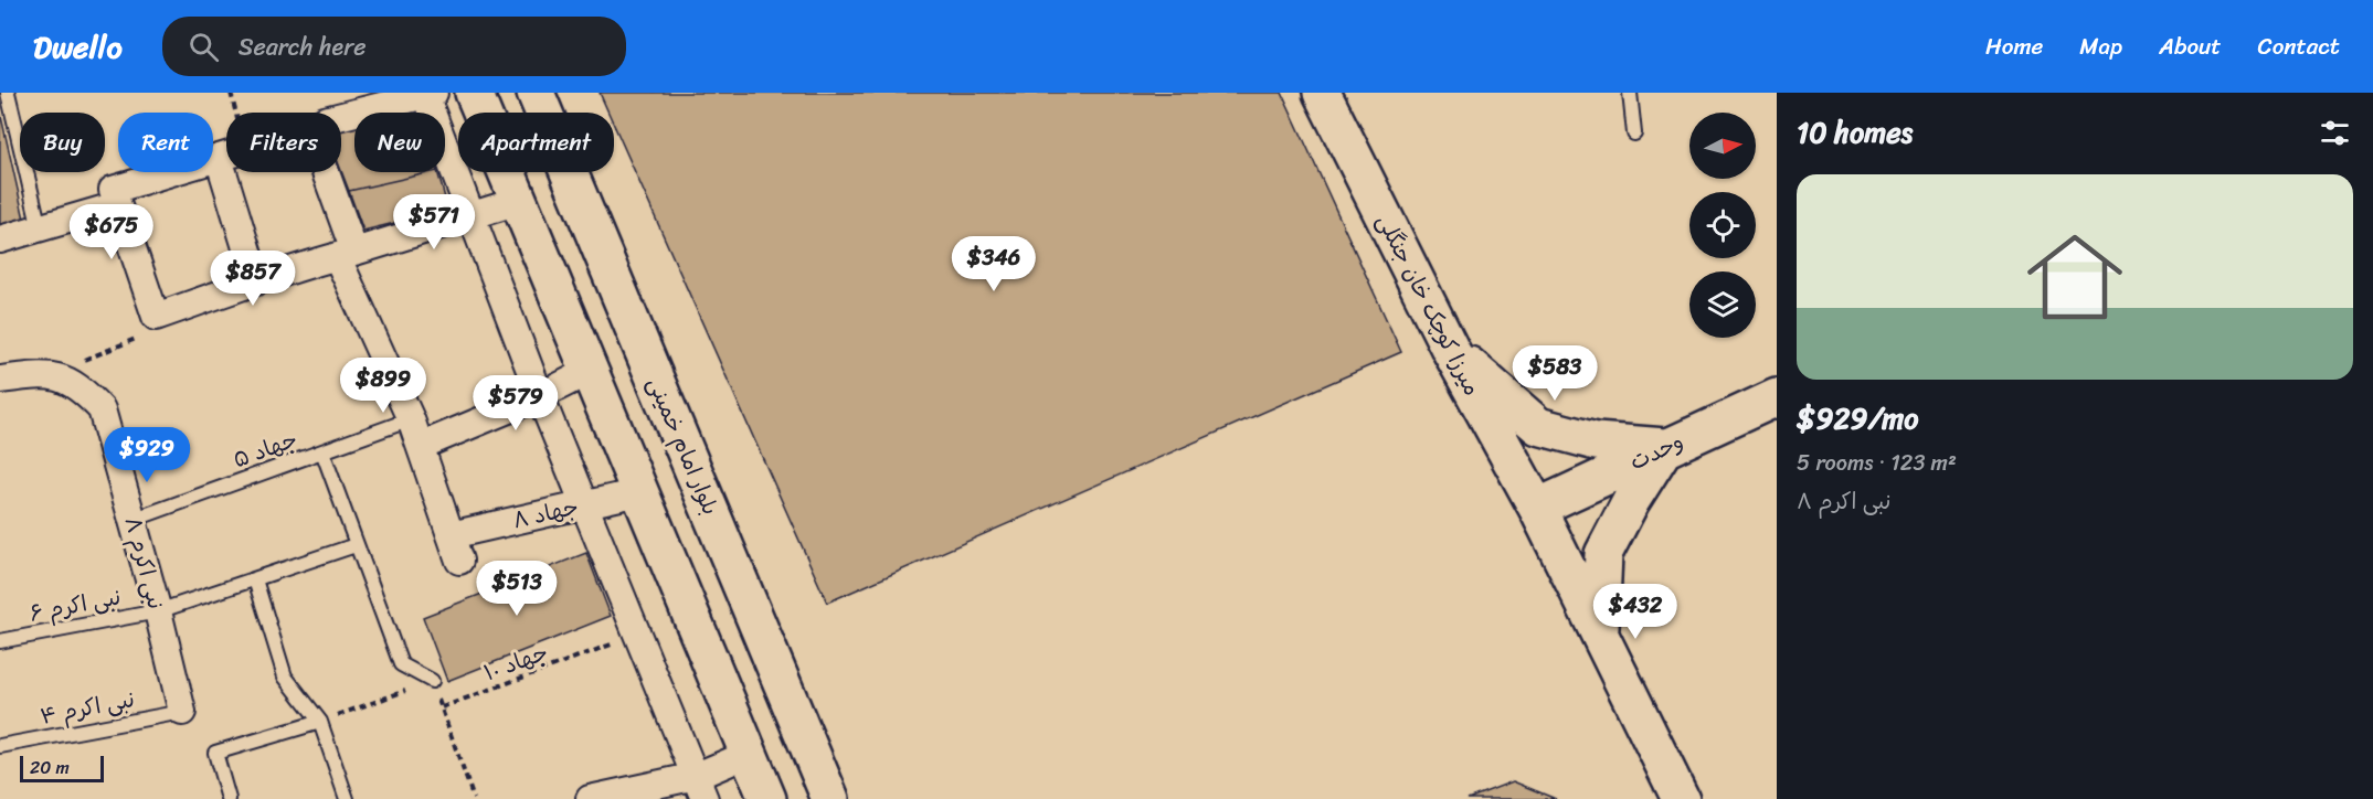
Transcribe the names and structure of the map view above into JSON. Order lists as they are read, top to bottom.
{
  "streets": {
    "main road": ["میرزا کوچک خان جنگلی", "بلوار امام خمینی", "وحدت"],
    "street": ["جهاد ۸", "نبی اکرم ۸"],
    "lane": ["جهاد ۵", "نبی اکرم ۶", "نبی اکرم ۴"],
    "path": ["جهاد ۱۰"]
  },
  "crossings": [
    ["میرزا کوچک خان جنگلی", "وحدت"],
    ["جهاد ۵", "نبی اکرم ۸"],
    ["نبی اکرم ۸", "نبی اکرم ۶"],
    ["نبی اکرم ۸", "نبی اکرم ۴"]
  ],
  "scale_bar": "20 m",
  "north": "right",
  "page": {
    "header": "Dwello",
    "search": "Search here",
    "nav": [
      "Home",
      "Map",
      "About",
      "Contact"
    ],
    "heading": "10 homes",
    "chip": [
      "Buy",
      "Rent",
      "Filters",
      "New",
      "Apartment"
    ],
    "list": [
      {
        "name": "$929/mo",
        "note": "5 rooms · 123 m² · نبی اکرم ۸"
      }
    ],
    "price": [
      "$571",
      "$675",
      "$346",
      "$857",
      "$583",
      "$899",
      "$579",
      "$929",
      "$513",
      "$432"
    ],
    "scale": "20 m"
  }
}
